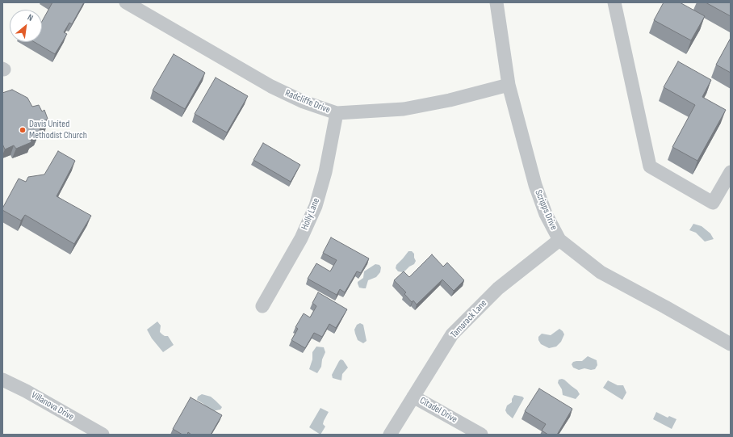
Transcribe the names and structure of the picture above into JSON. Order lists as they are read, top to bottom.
{
  "streets": {
    "street": [
      "Radcliffe Drive",
      "Scripps Drive",
      "Holly Lane",
      "Tamarack Lane",
      "Villanova Drive",
      "Citadel Drive"
    ]
  },
  "crossings": [
    ["Radcliffe Drive", "Scripps Drive"],
    ["Radcliffe Drive", "Holly Lane"],
    ["Scripps Drive", "Tamarack Lane"],
    ["Tamarack Lane", "Citadel Drive"]
  ],
  "places": ["Davis United Methodist Church"],
  "north": "top right"
}
